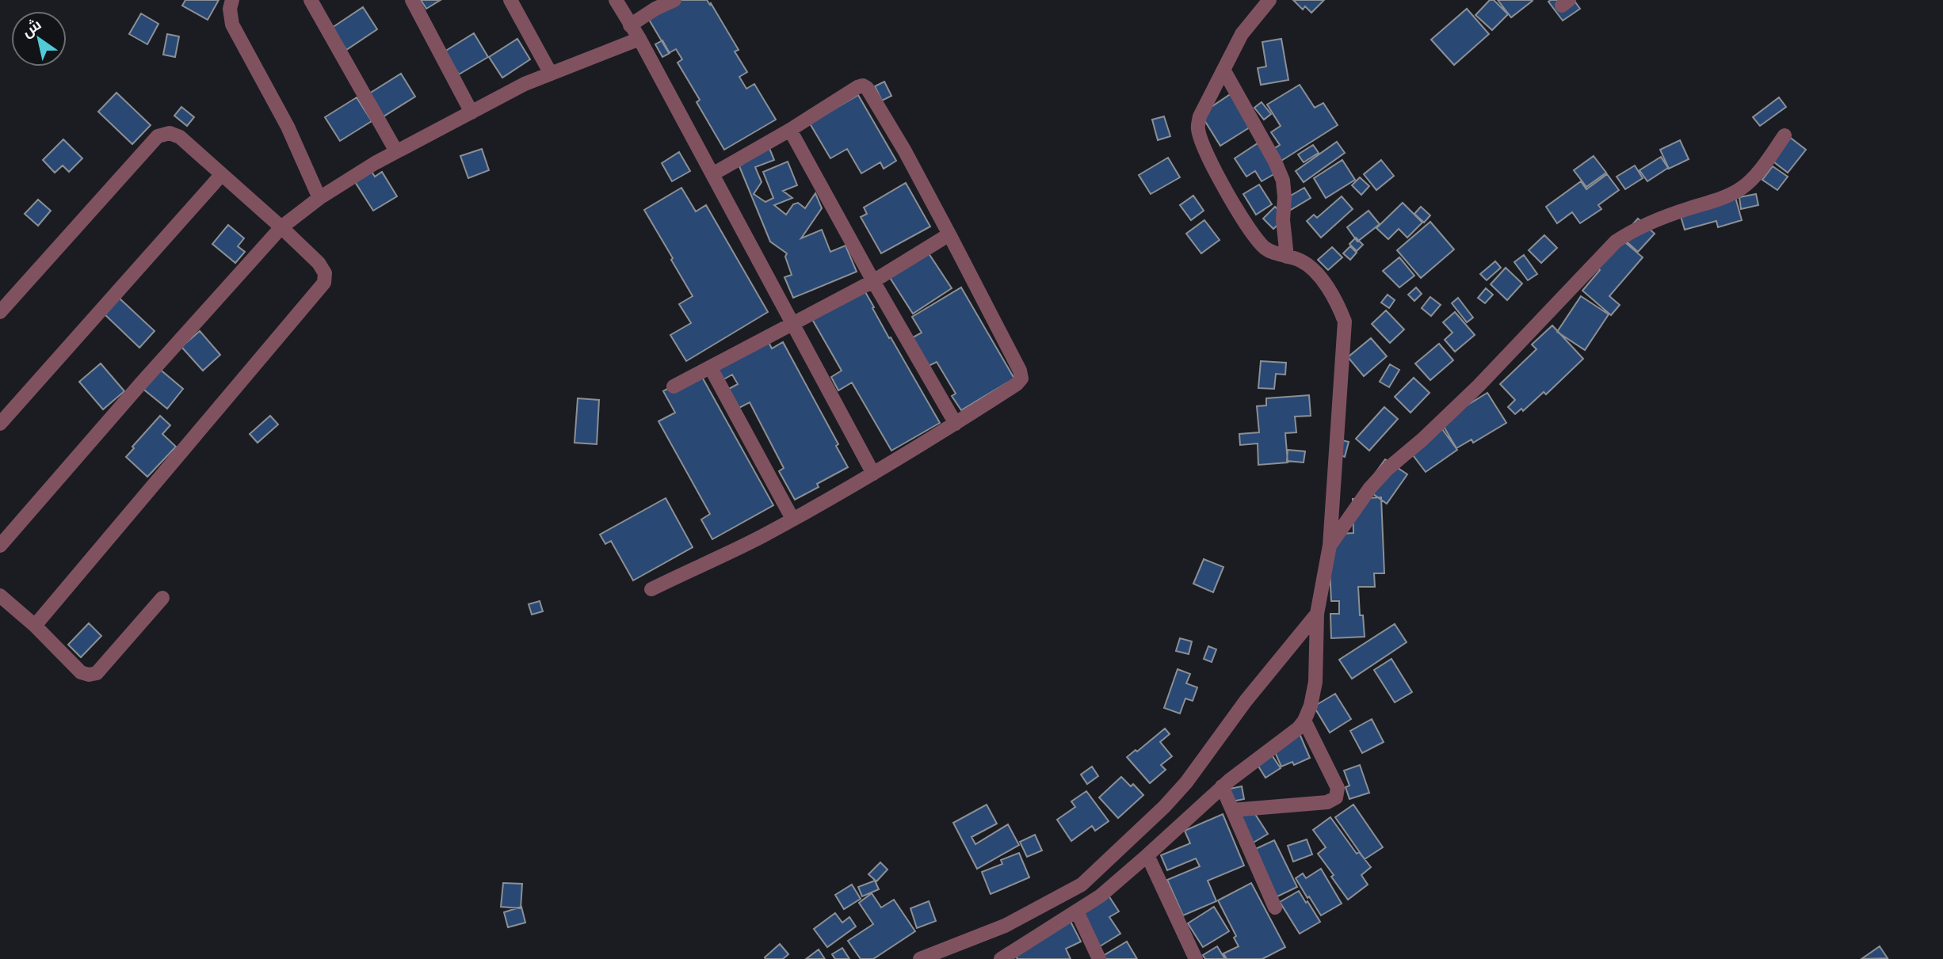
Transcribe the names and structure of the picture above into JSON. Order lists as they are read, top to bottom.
{
  "north": "top left"
}
